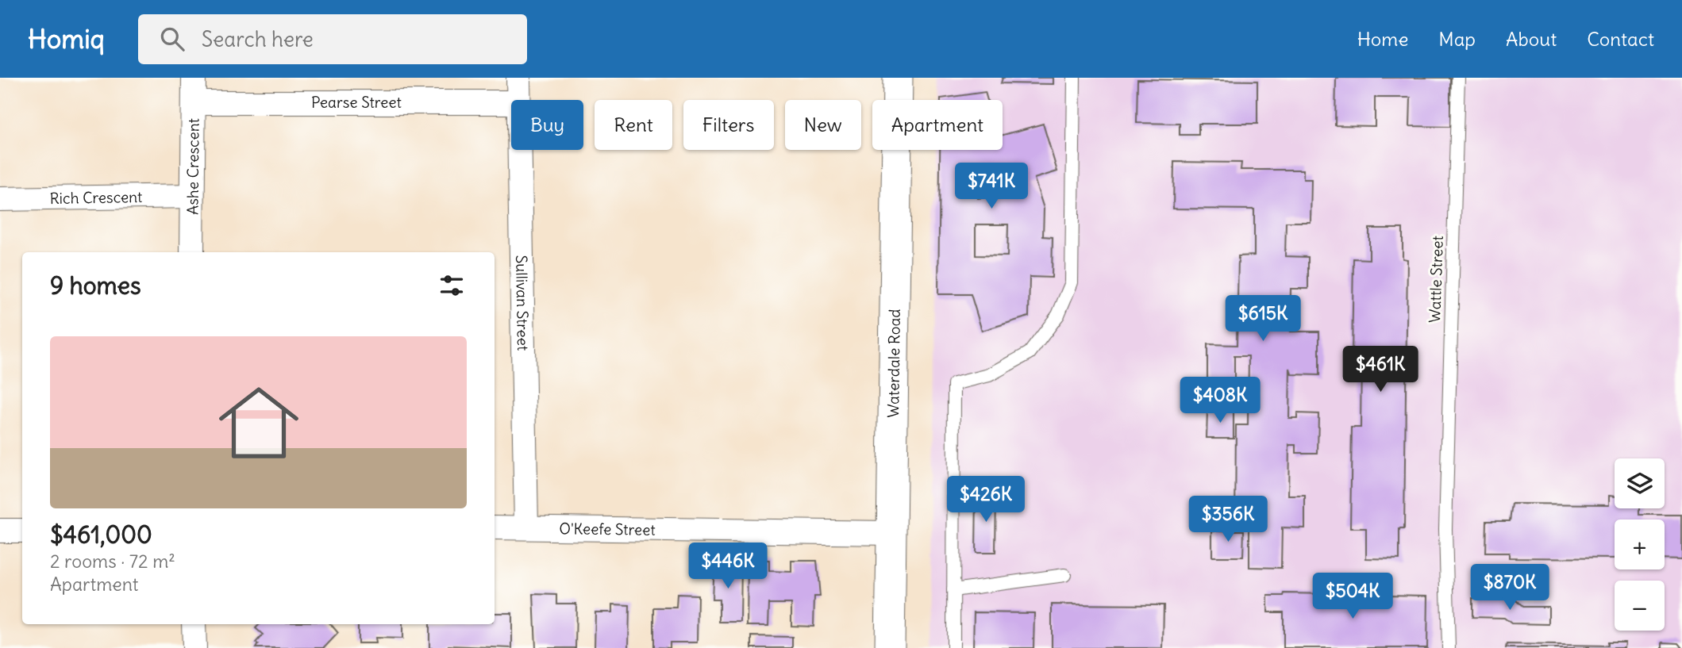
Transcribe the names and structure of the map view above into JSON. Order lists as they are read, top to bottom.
{
  "streets": {
    "street": [
      "Pearse Street",
      "Ashe Crescent",
      "Rich Crescent",
      "Sullivan Street",
      "Waterdale Road",
      "O'Keefe Street"
    ],
    "lane": ["Wattle Street"]
  },
  "crossings": [
    ["Pearse Street", "Ashe Crescent"],
    ["Ashe Crescent", "Rich Crescent"],
    ["Sullivan Street", "O'Keefe Street"],
    ["Waterdale Road", "O'Keefe Street"]
  ],
  "page": {
    "header": "Homiq",
    "search": "Search here",
    "nav": [
      "Home",
      "Map",
      "About",
      "Contact"
    ],
    "chip": [
      "Buy",
      "Rent",
      "Filters",
      "New",
      "Apartment"
    ],
    "price": [
      "$741K",
      "$615K",
      "$461K",
      "$408K",
      "$426K",
      "$356K",
      "$446K",
      "$870K",
      "$504K"
    ],
    "heading": "9 homes",
    "list": [
      {
        "name": "$461,000",
        "note": "2 rooms · 72 m² · Apartment"
      }
    ],
    "map_buttons": ["+", "−"]
  }
}
